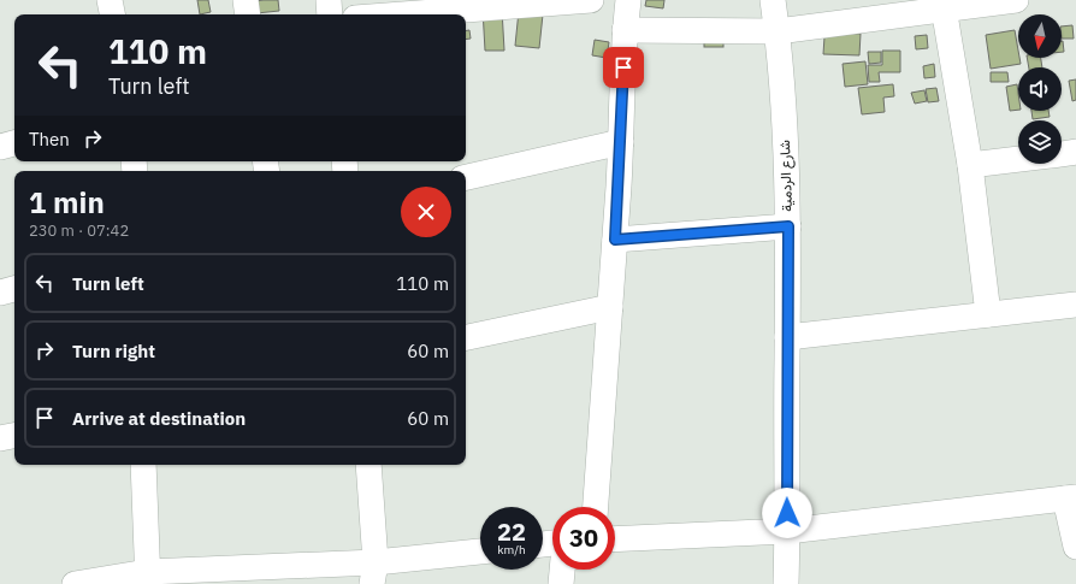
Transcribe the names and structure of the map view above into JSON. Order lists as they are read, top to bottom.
{
  "streets": {
    "street": ["شارع الردمية"]
  },
  "north": "bottom",
  "page": {
    "turn": ["110 m", "Turn left"],
    "then": "Then",
    "heading": ["1 min", "230 m · 07:42"],
    "list": [
      {
        "name": "Turn left",
        "value": "110 m"
      },
      {
        "name": "Turn right",
        "value": "60 m"
      },
      {
        "name": "Arrive at destination",
        "value": "60 m"
      }
    ],
    "speed": "22 km/h",
    "limit": "30"
  }
}
